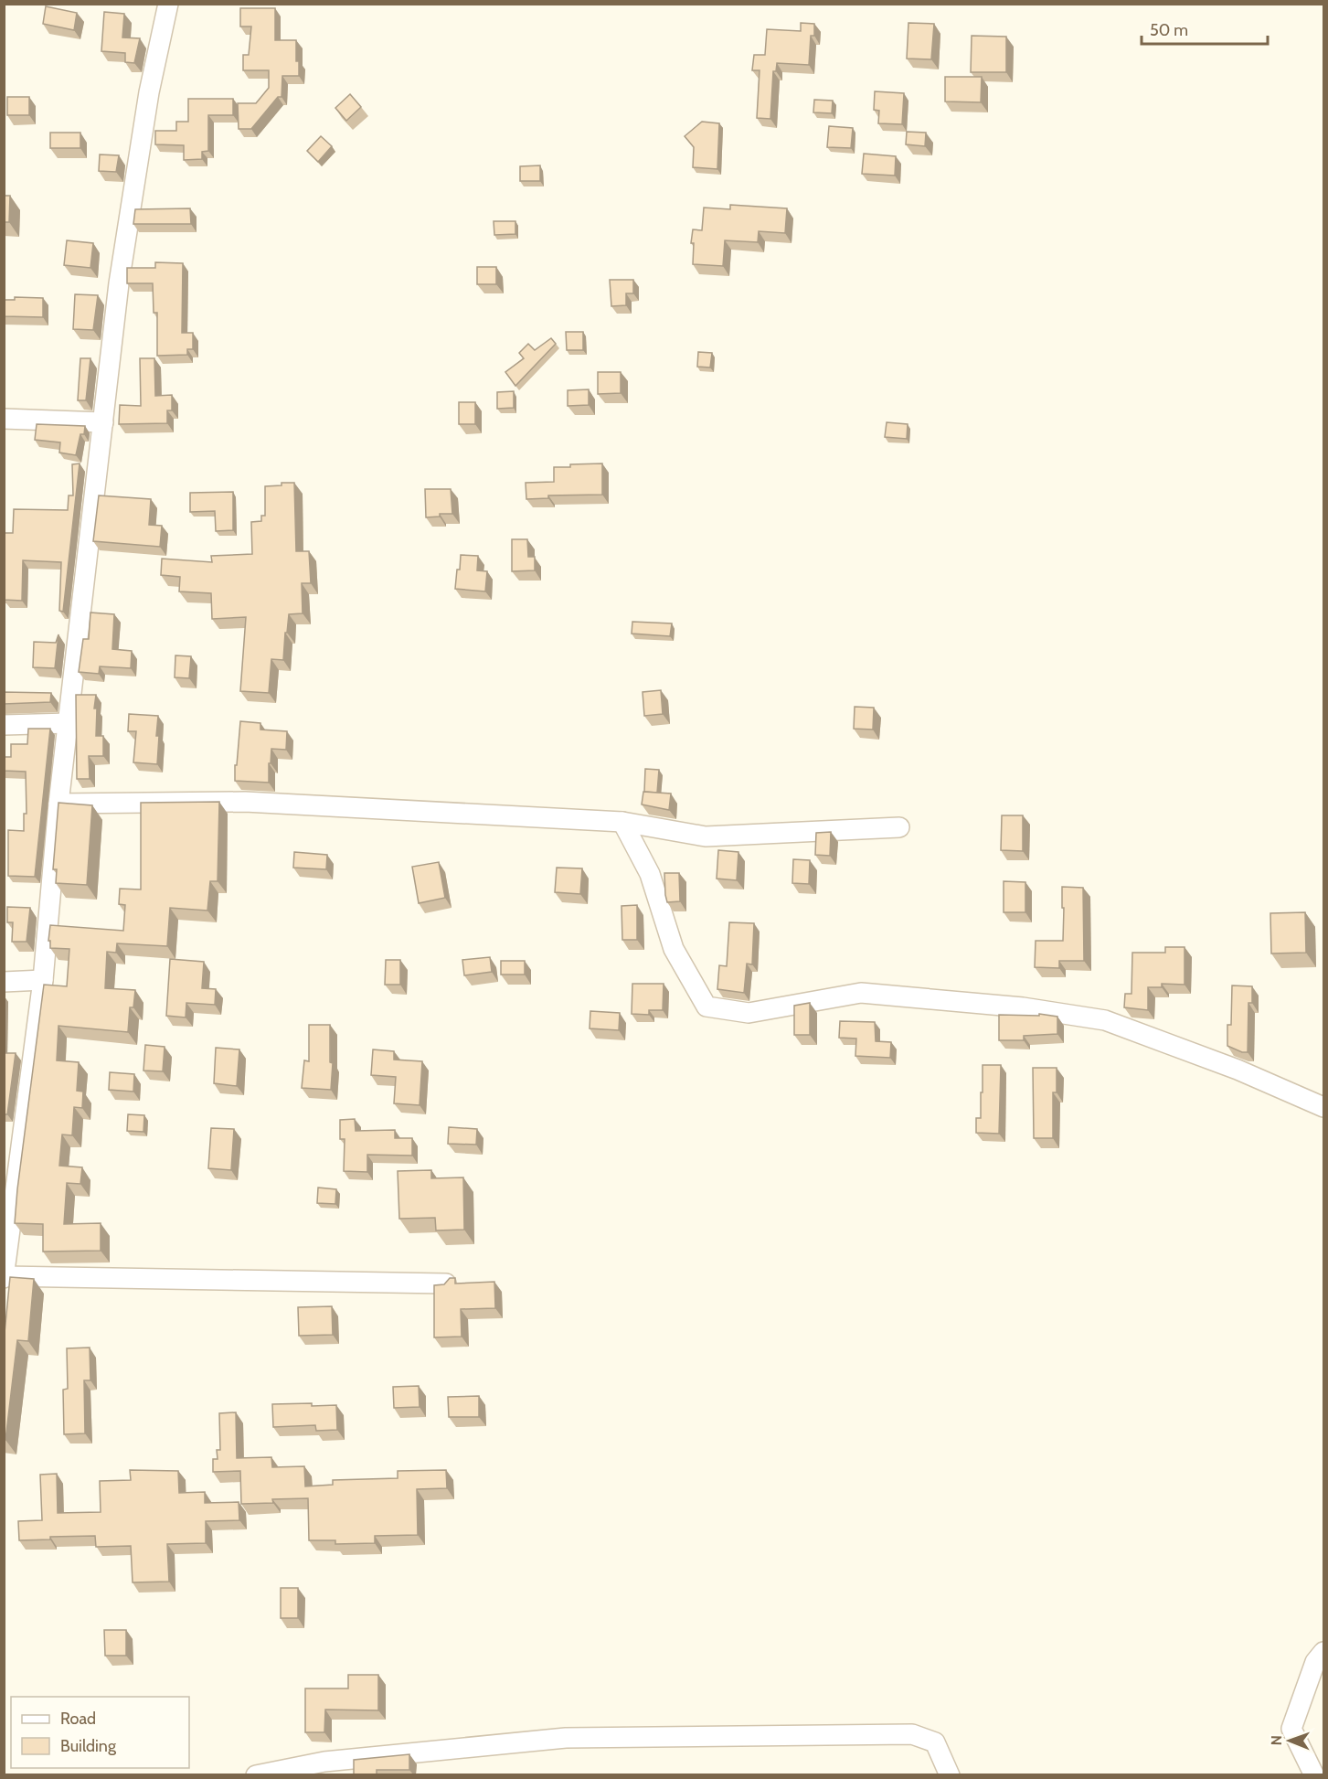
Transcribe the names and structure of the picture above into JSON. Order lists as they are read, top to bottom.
{
  "legend": ["Road", "Building"],
  "scale_bar": "50 m",
  "north": "left"
}
